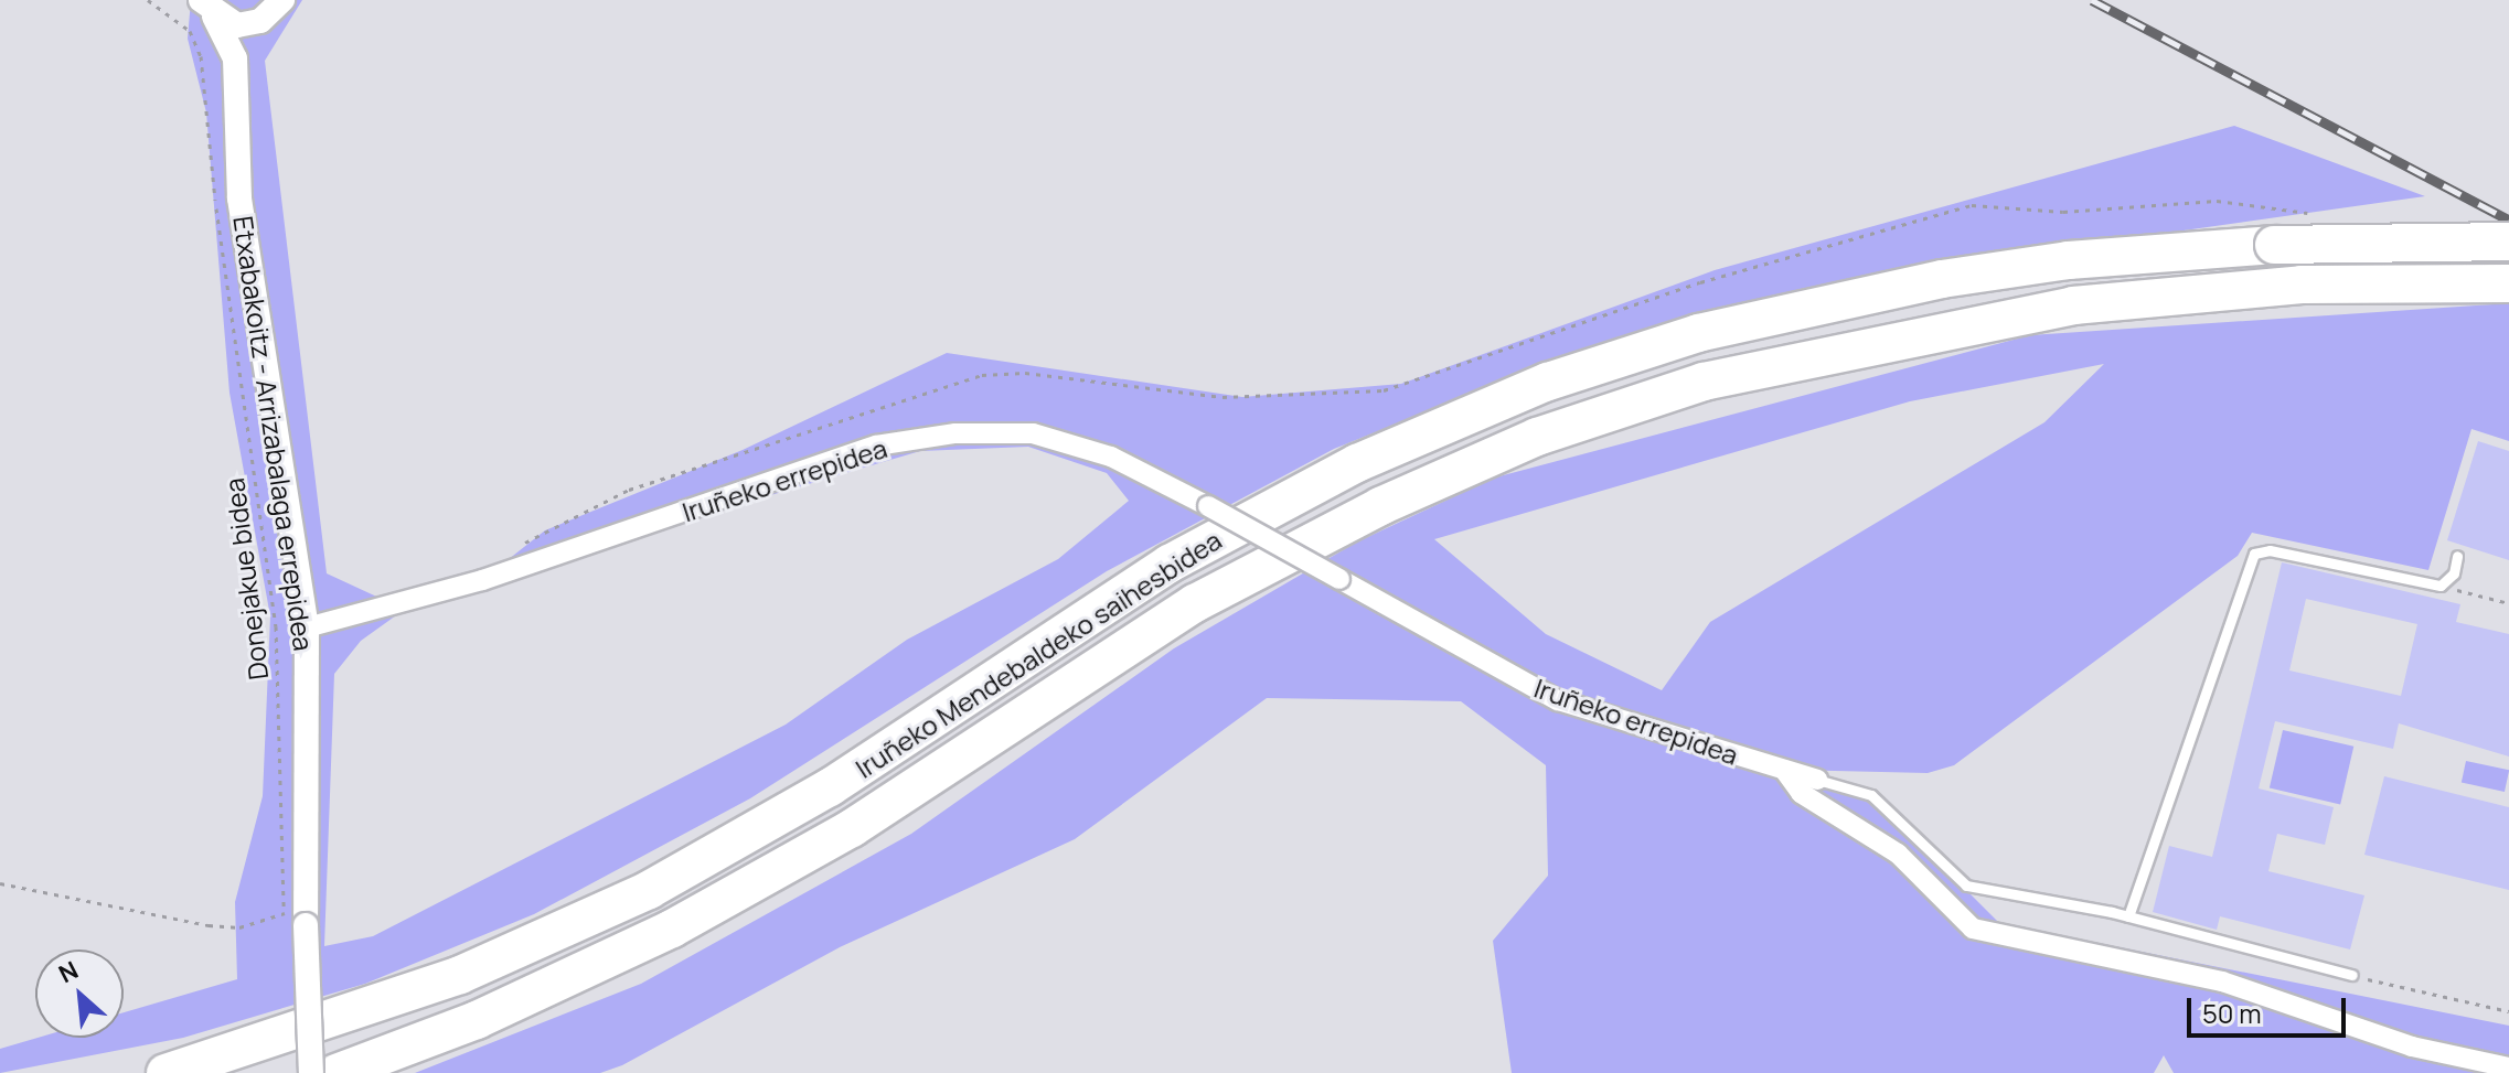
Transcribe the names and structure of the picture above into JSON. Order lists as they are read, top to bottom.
{
  "streets": {
    "highway": ["Iruñeko Mendebaldeko saihesbidea"],
    "street": ["Etxabakoitz - Arrizabalaga errepidea", "Iruñeko errepidea"],
    "path": ["Donejakue bidea"]
  },
  "crossings": [
    ["Etxabakoitz - Arrizabalaga errepidea", "Iruñeko errepidea"],
    ["Etxabakoitz - Arrizabalaga errepidea", "Donejakue bidea"]
  ],
  "scale_bar": "50 m",
  "north": "top left"
}
